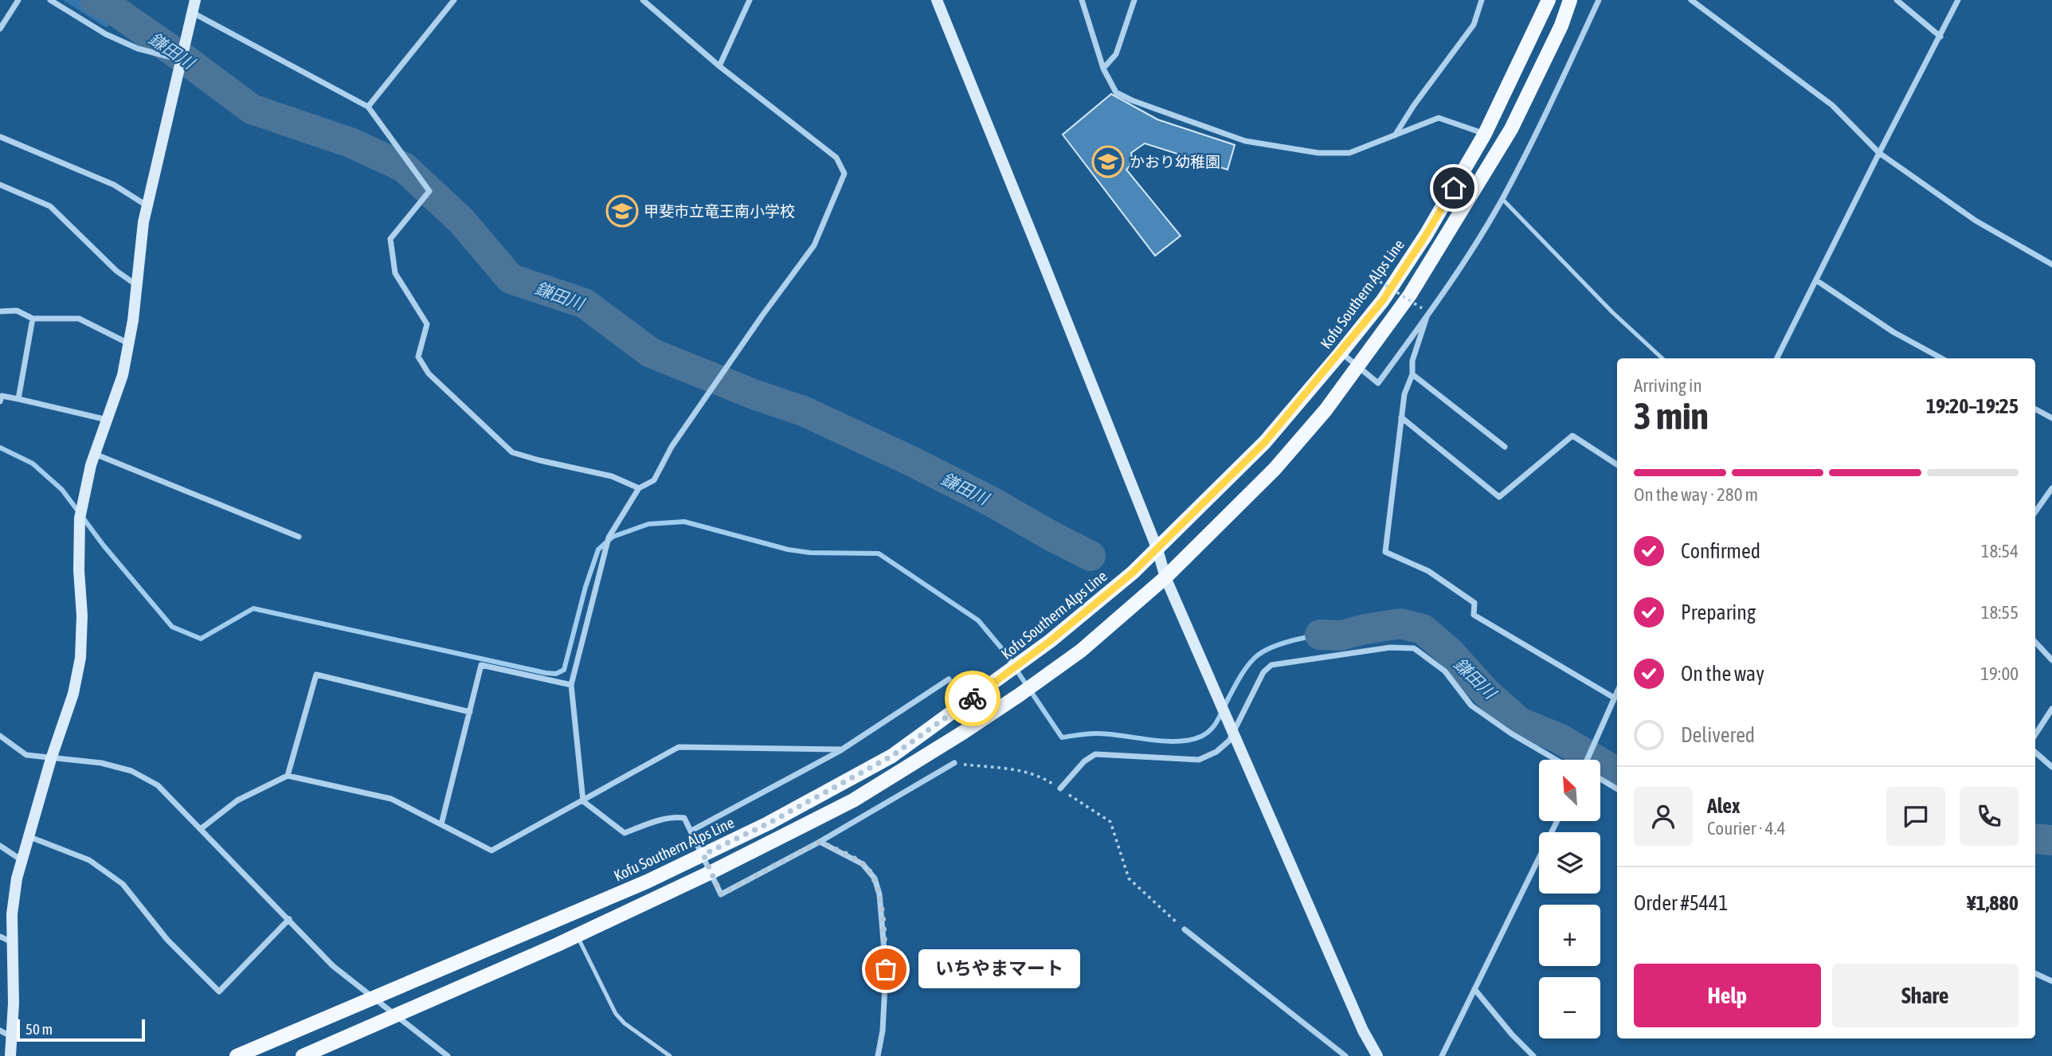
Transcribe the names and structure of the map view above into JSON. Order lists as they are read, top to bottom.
{
  "streets": {
    "main road": ["Kofu Southern Alps Line"]
  },
  "water": ["鎌田川"],
  "places": {
    "school or university": ["かおり幼稚園", "甲斐市立竜王南小学校"],
    "other": ["いちやまマート"]
  },
  "scale_bar": "50 m",
  "north": "top left",
  "page": {
    "heading": ["3 min", "Arriving in", "19:20–19:25"],
    "panel": [
      "Alex",
      "Courier · 4.4",
      "Order #5441",
      "¥1,880"
    ],
    "bar": "On the way · 280 m",
    "list": [
      ["Confirmed", "18:54"],
      ["Preparing", "18:55"],
      ["On the way", "19:00"],
      "Delivered"
    ],
    "map_buttons": ["+", "−"],
    "bubble": "いちやまマート",
    "buttons": ["Help", "Share"],
    "scale": "50 m"
  }
}
